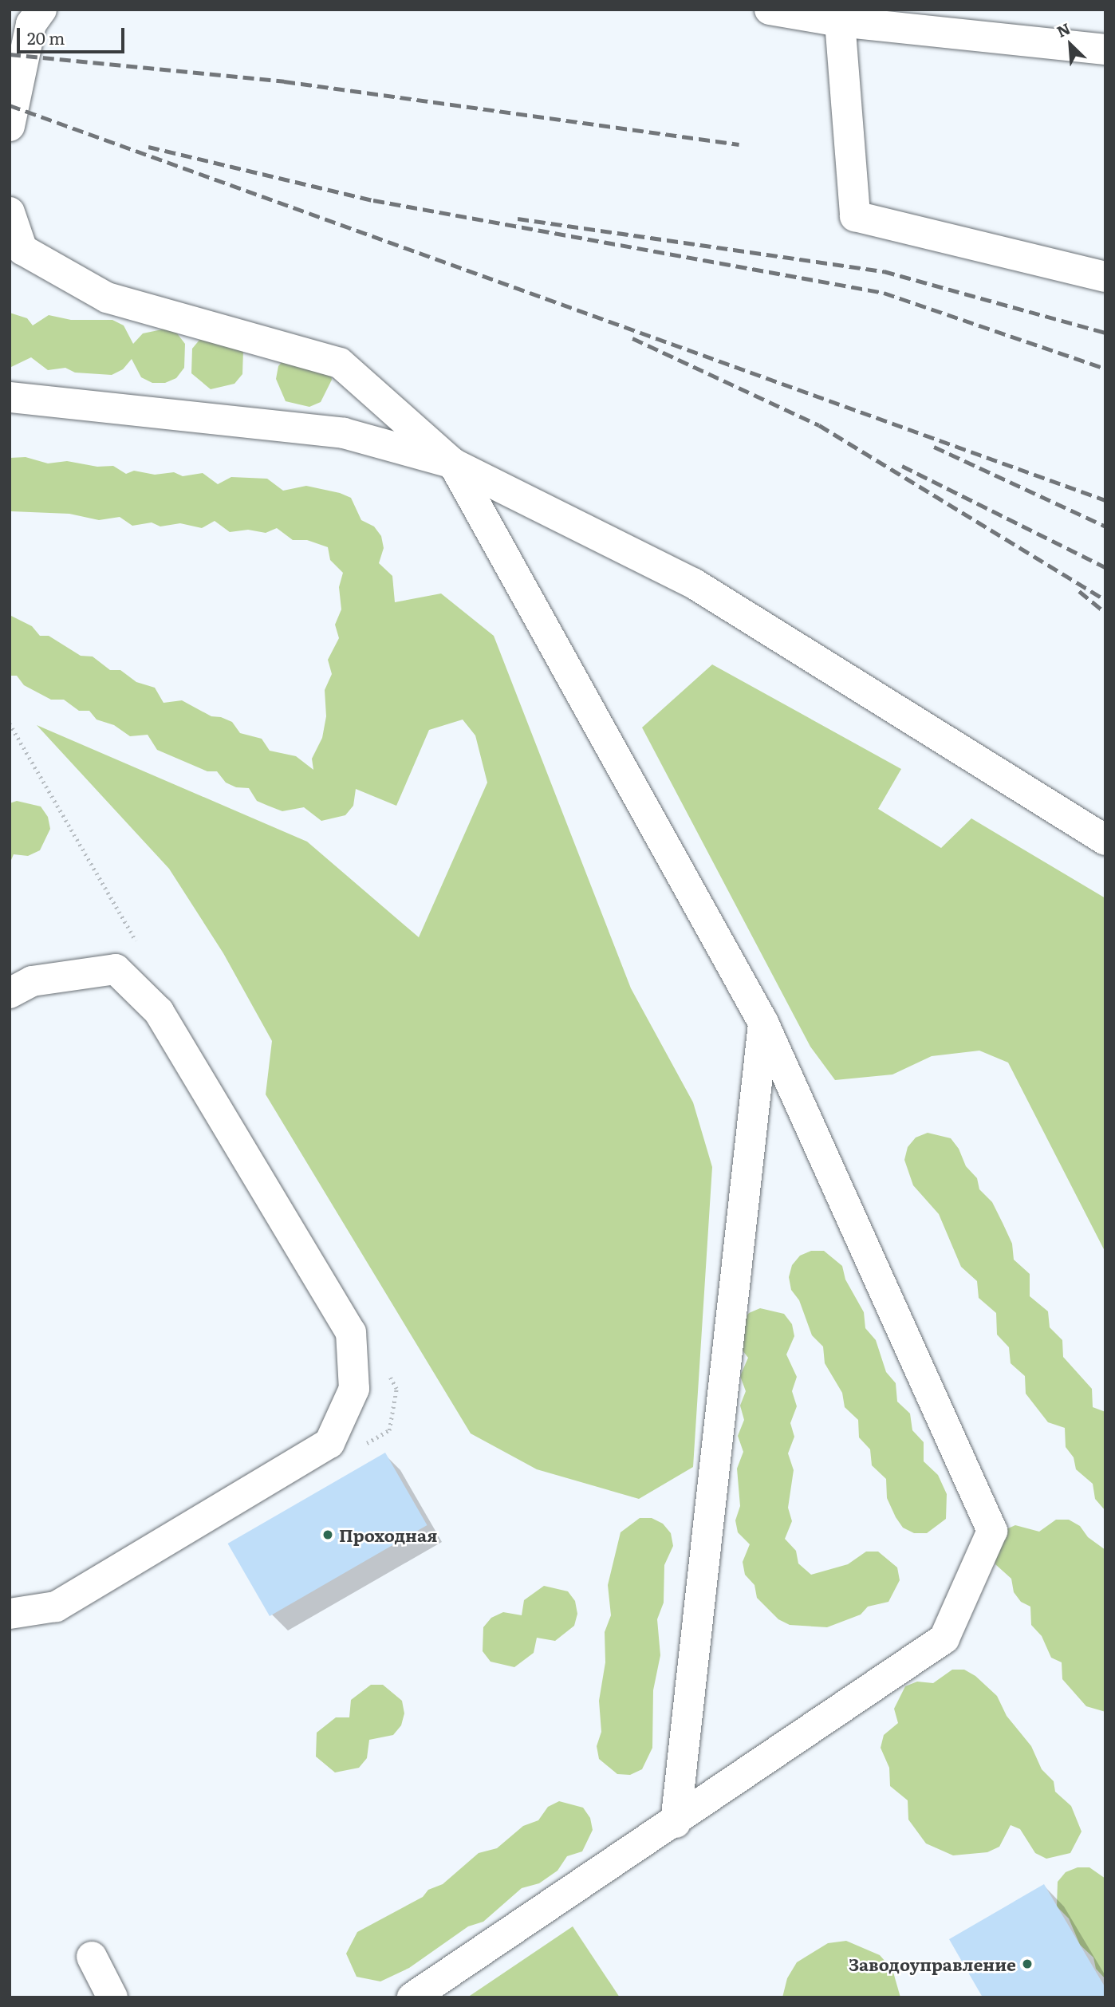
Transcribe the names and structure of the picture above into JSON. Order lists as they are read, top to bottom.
{
  "places": ["Проходная", "Заводоуправление"],
  "scale_bar": "20 m",
  "north": "top left"
}
